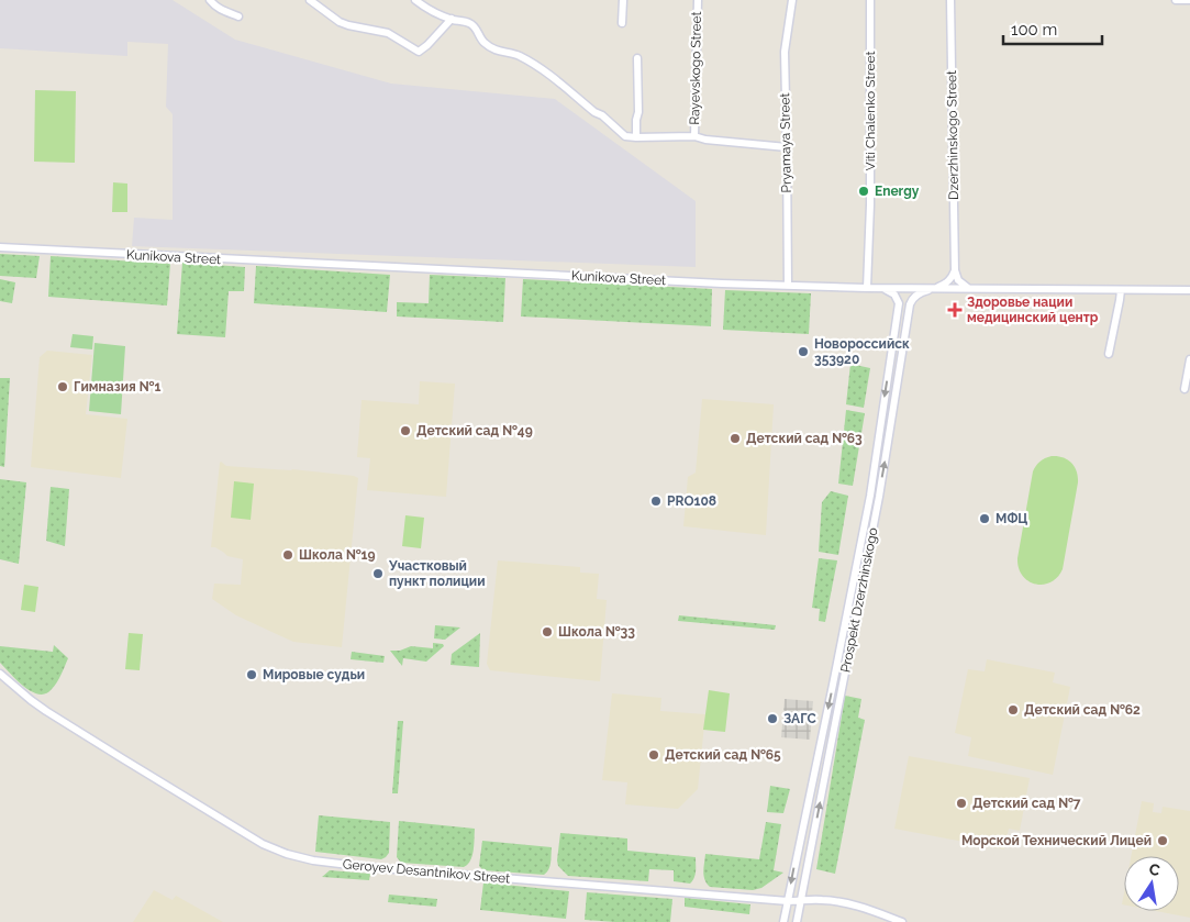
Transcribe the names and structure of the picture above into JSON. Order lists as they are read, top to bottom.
{
  "streets": {
    "street": [
      "Rayevskogo Street",
      "Viti Chalenko Street",
      "Dzerzhinskogo Street",
      "Pryamaya Street",
      "Kunikova Street",
      "Prospekt Dzerzhinskogo",
      "Geroyev Desantnikov Street"
    ]
  },
  "crossings": [
    ["Viti Chalenko Street", "Kunikova Street"],
    ["Pryamaya Street", "Kunikova Street"],
    ["Prospekt Dzerzhinskogo", "Geroyev Desantnikov Street"]
  ],
  "places": {
    "other": [
      "Energy",
      "Новороссийск 353920",
      "Гимназия №1",
      "Детский сад №49",
      "Детский сад №63",
      "PRO108",
      "МФЦ",
      "Школа №19",
      "Участковый пункт полиции",
      "Школа №33",
      "Мировые судьи",
      "Детский сад №62",
      "ЗАГС",
      "Детский сад №65",
      "Детский сад №7",
      "Морской Технический Лицей"
    ],
    "health": ["Здоровье нации медицинский центр"]
  },
  "scale_bar": "100 m",
  "north": "top"
}
